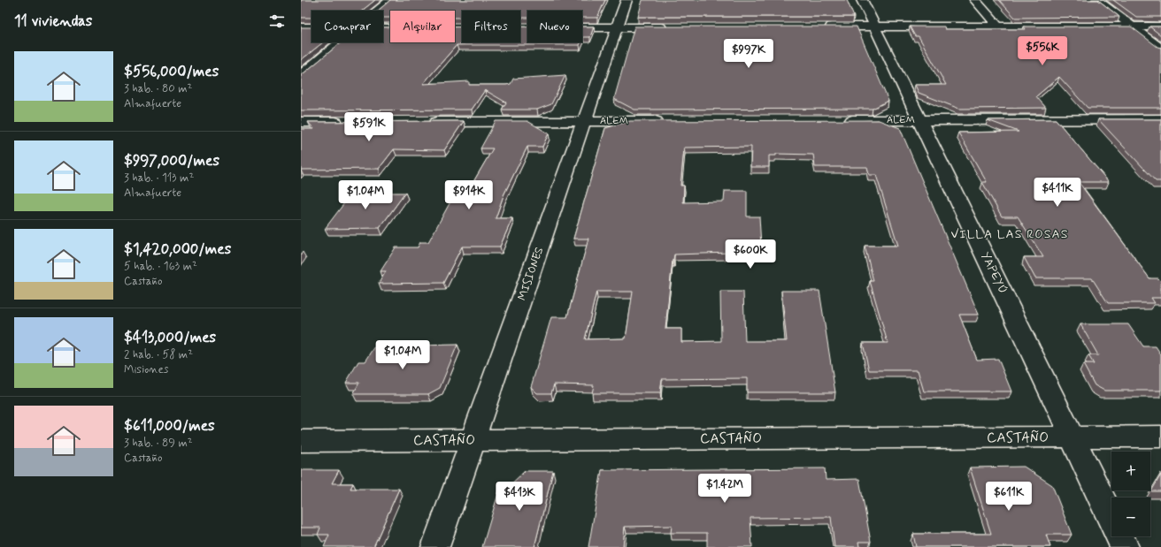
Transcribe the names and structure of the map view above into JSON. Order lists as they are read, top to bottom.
{
  "streets": {
    "street": [
      "ALEM",
      "YAPEYÚ",
      "MISIONES",
      "CASTAÑO"
    ]
  },
  "crossings": [
    ["ALEM", "YAPEYÚ"],
    ["ALEM", "MISIONES"],
    ["YAPEYÚ", "CASTAÑO"],
    ["MISIONES", "CASTAÑO"]
  ],
  "districts": ["VILLA LAS ROSAS"],
  "page": {
    "heading": "11 viviendas",
    "chip": [
      "Comprar",
      "Alquilar",
      "Filtros",
      "Nuevo"
    ],
    "price": [
      "$556K",
      "$997K",
      "$591K",
      "$411K",
      "$1.04M",
      "$914K",
      "$600K",
      "$1.04M",
      "$1.42M",
      "$413K",
      "$611K"
    ],
    "list": [
      {
        "name": "$556,000/mes",
        "note": "3 hab. · 80 m² · Almafuerte"
      },
      {
        "name": "$997,000/mes",
        "note": "3 hab. · 113 m² · Almafuerte"
      },
      {
        "name": "$1,420,000/mes",
        "note": "5 hab. · 163 m² · Castaño"
      },
      {
        "name": "$413,000/mes",
        "note": "2 hab. · 58 m² · Misiones"
      },
      {
        "name": "$611,000/mes",
        "note": "3 hab. · 89 m² · Castaño"
      }
    ],
    "map_buttons": ["+", "−"]
  }
}
